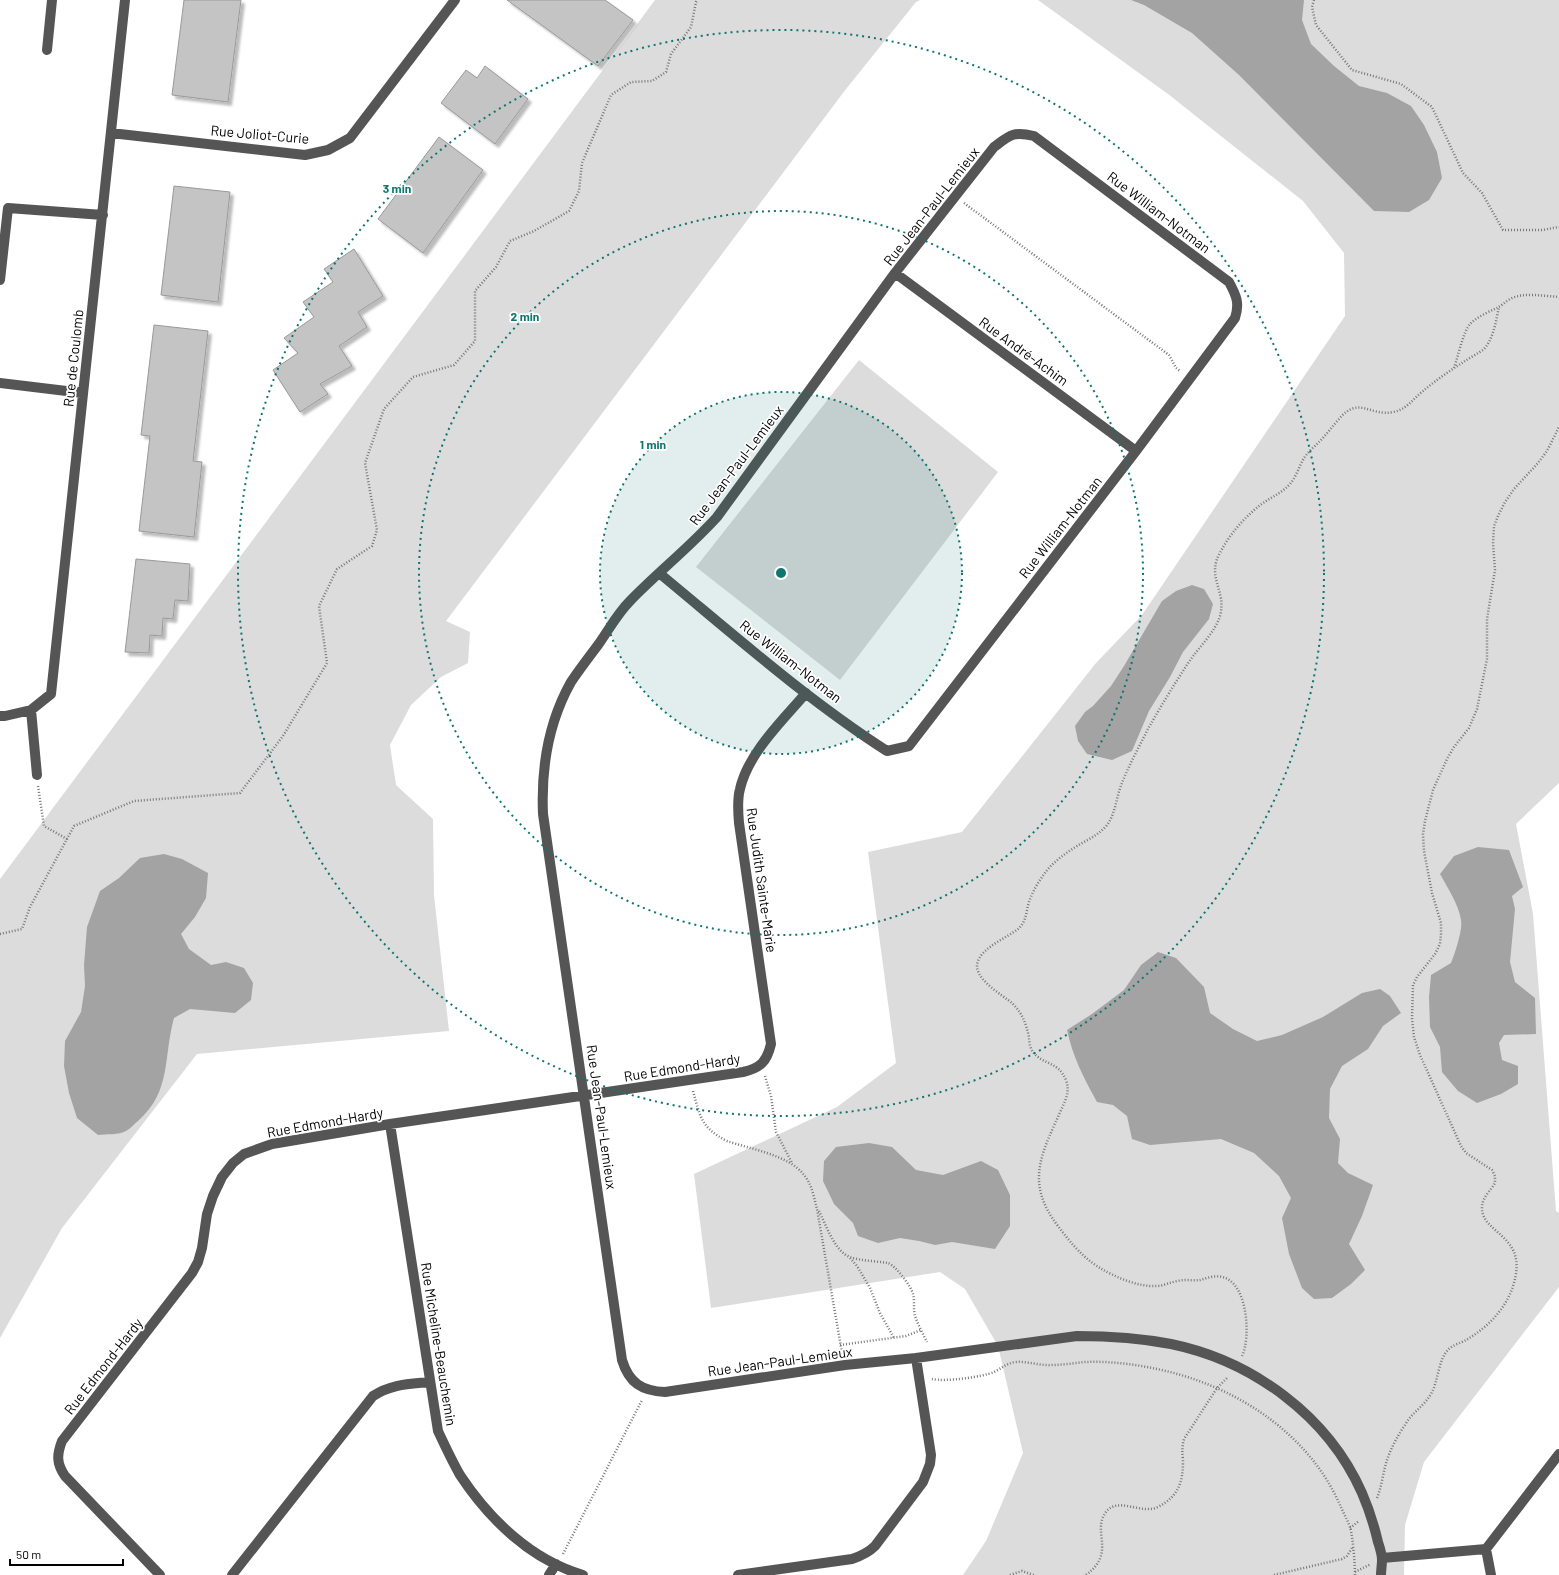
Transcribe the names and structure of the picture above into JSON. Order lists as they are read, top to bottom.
{
  "streets": {
    "street": [
      "Rue Joliot-Curie",
      "Rue Jean-Paul-Lemieux",
      "Rue William-Notman",
      "Rue André-Achim",
      "Rue de Coulomb",
      "Rue Judith Sainte-Marie",
      "Rue Edmond-Hardy",
      "Rue Micheline-Beauchemin"
    ]
  },
  "crossings": [
    ["Rue Joliot-Curie", "Rue de Coulomb"],
    ["Rue Jean-Paul-Lemieux", "Rue William-Notman"],
    ["Rue Jean-Paul-Lemieux", "Rue André-Achim"],
    ["Rue Jean-Paul-Lemieux", "Rue Edmond-Hardy"],
    ["Rue William-Notman", "Rue André-Achim"],
    ["Rue William-Notman", "Rue Judith Sainte-Marie"],
    ["Rue Judith Sainte-Marie", "Rue Edmond-Hardy"],
    ["Rue Edmond-Hardy", "Rue Micheline-Beauchemin"]
  ],
  "scale_bar": "50 m",
  "rings": ["3 min", "2 min", "1 min"]
}
